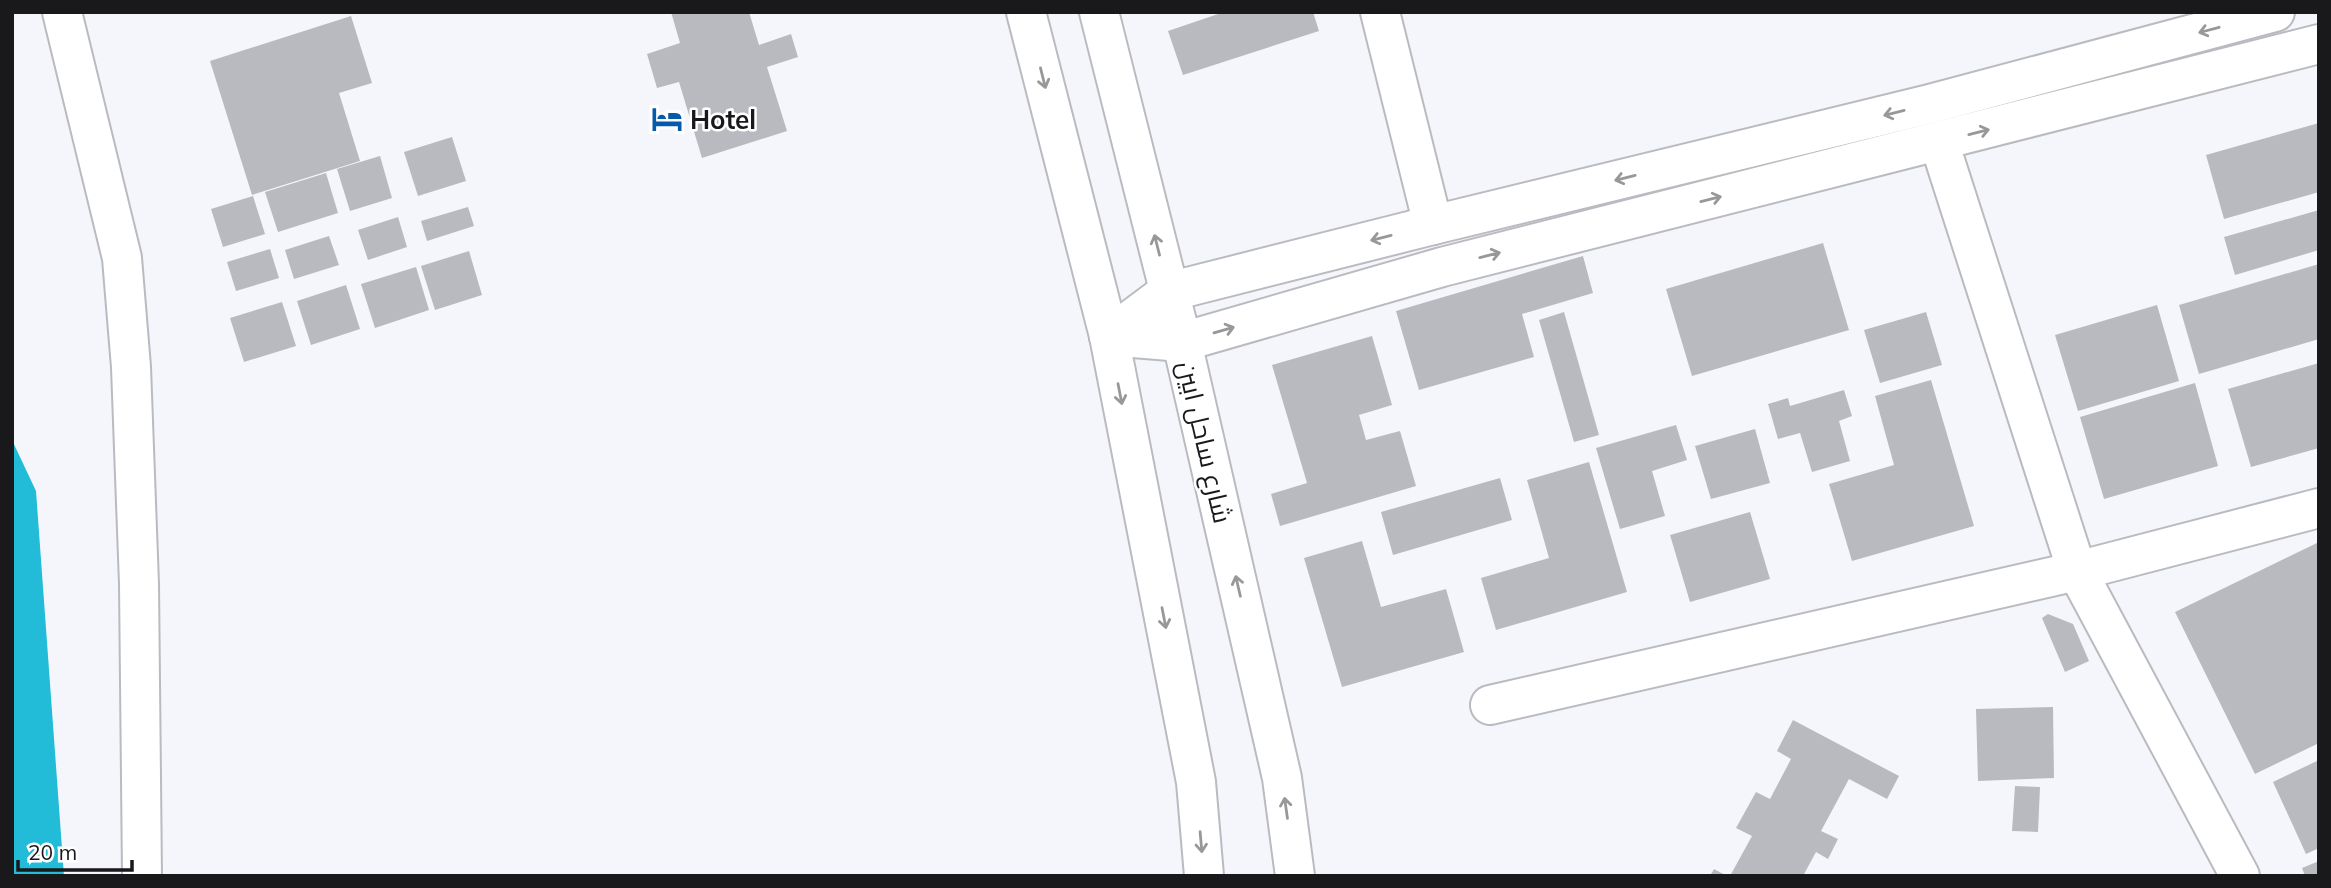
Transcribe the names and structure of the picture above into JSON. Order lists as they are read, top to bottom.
{
  "streets": {
    "main road": ["شارع ساحل ابين"]
  },
  "places": {
    "hotel": ["Hotel"]
  },
  "scale_bar": "20 m"
}
